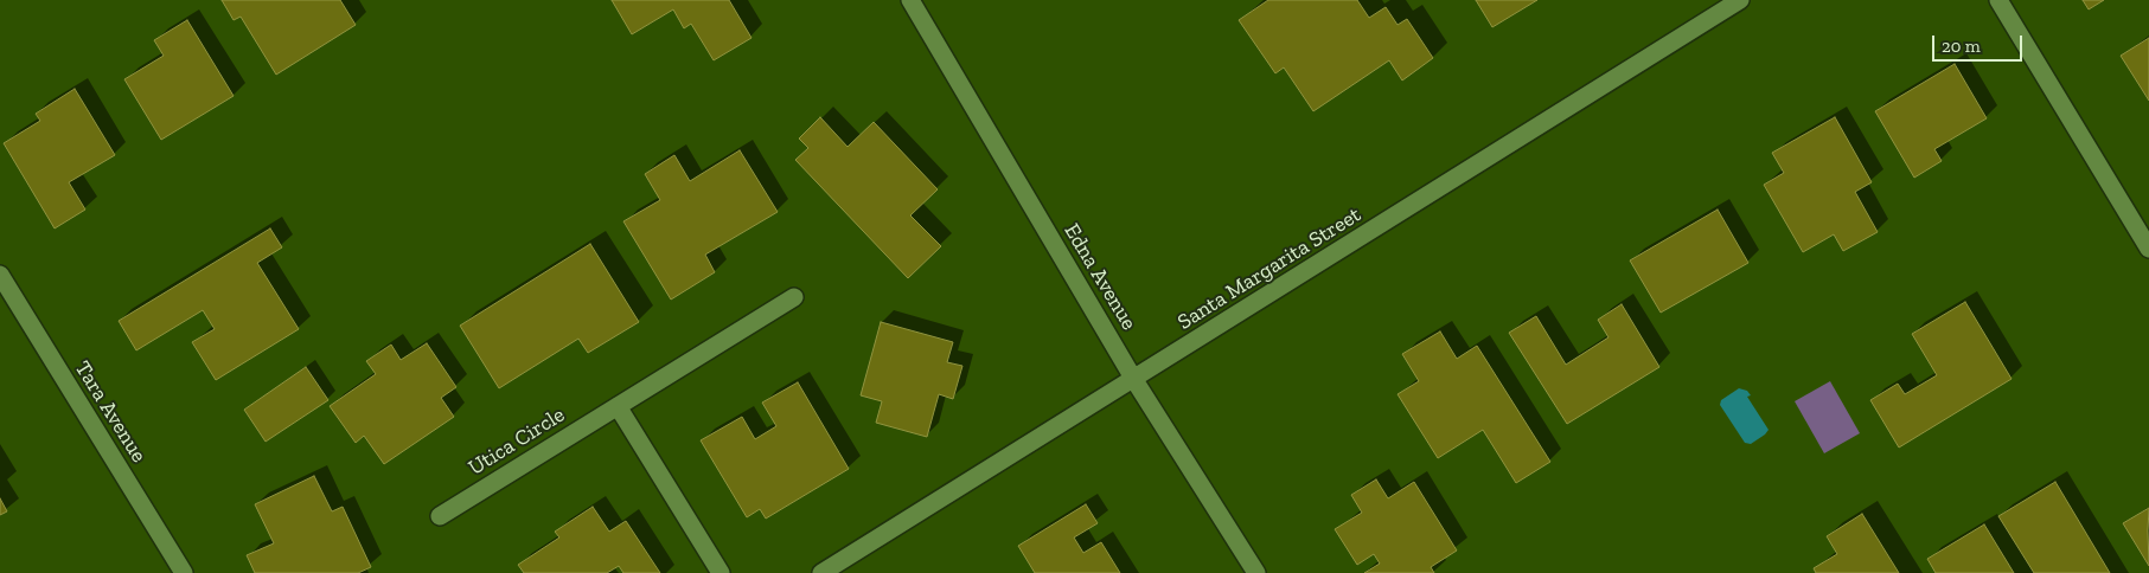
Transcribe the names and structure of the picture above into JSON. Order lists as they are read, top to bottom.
{
  "streets": {
    "street": [
      "Santa Margarita Street",
      "Edna Avenue",
      "Tara Avenue",
      "Utica Circle"
    ]
  },
  "crossings": [
    ["Santa Margarita Street", "Edna Avenue"]
  ],
  "scale_bar": "20 m"
}
